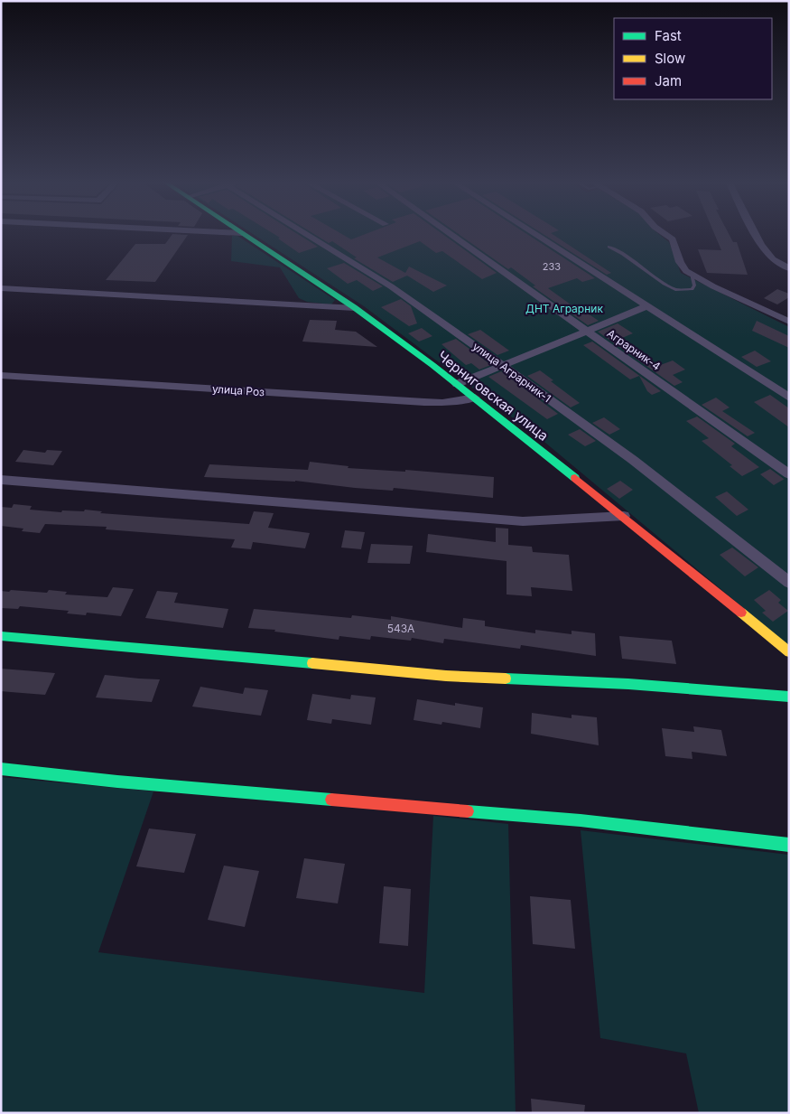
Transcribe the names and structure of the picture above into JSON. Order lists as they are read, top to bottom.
{
  "streets": {
    "street": [
      "Аграрник-4",
      "улица Аграрник-1",
      "улица Роз",
      "Черниговская улица"
    ]
  },
  "crossings": [
    ["улица Роз", "Черниговская улица"]
  ],
  "parks": ["ДНТ Аграрник"],
  "house_numbers": ["233", "543А"],
  "legend": ["Fast", "Slow", "Jam"]
}
